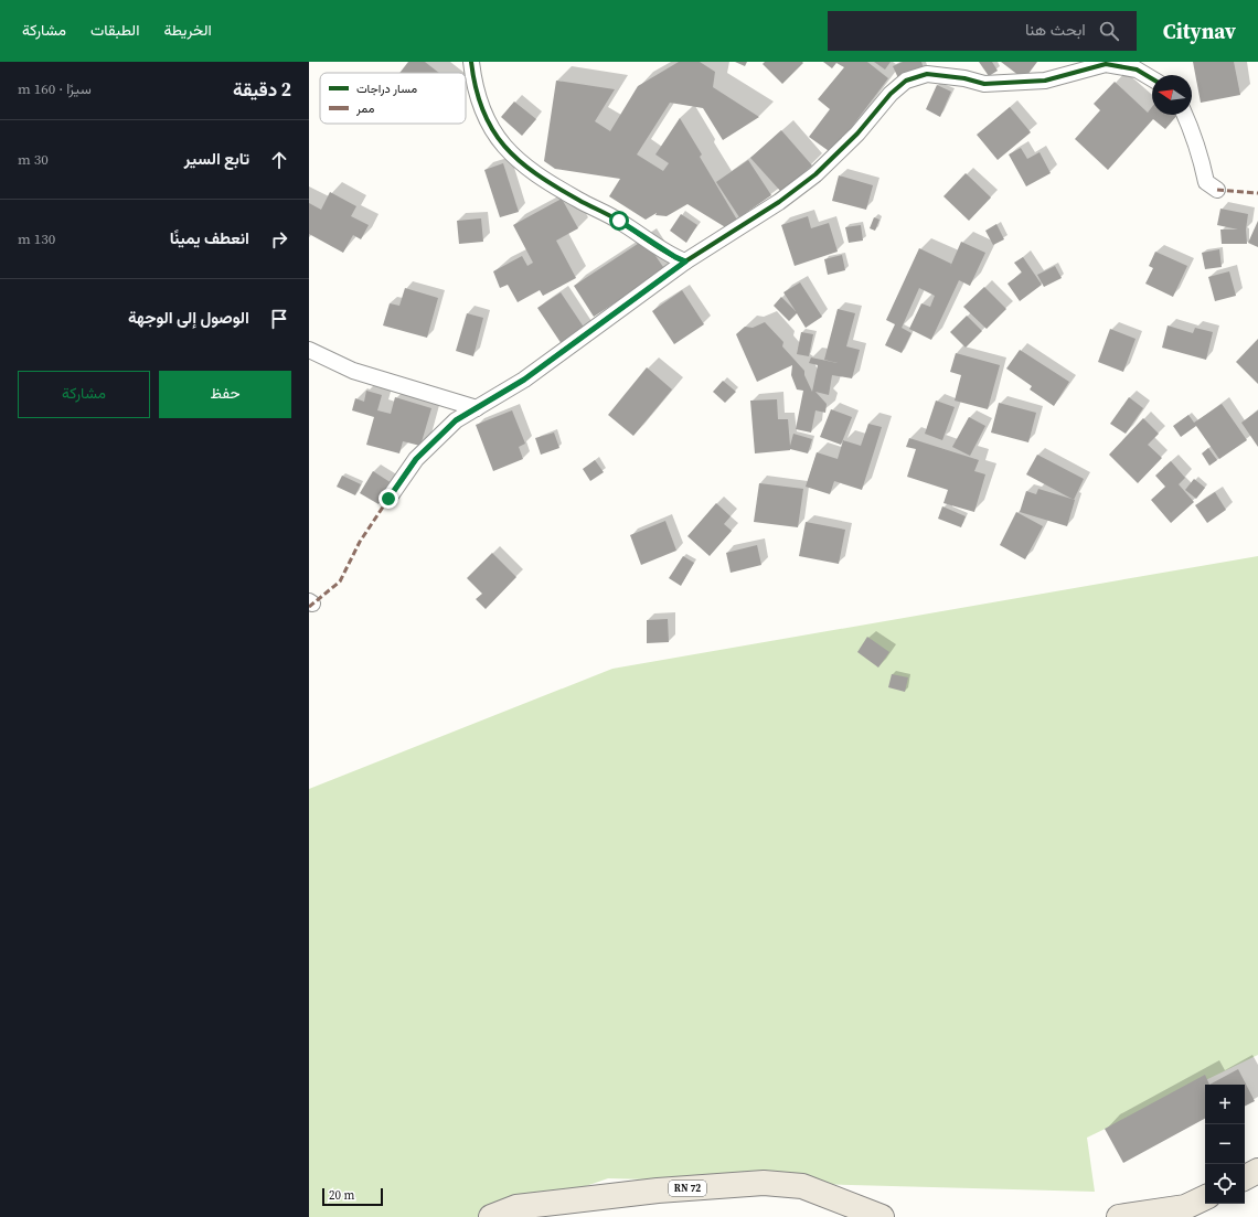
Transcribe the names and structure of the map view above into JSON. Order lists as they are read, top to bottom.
{
  "streets": {
    "main road": ["RN 72"]
  },
  "legend": ["مسار دراجات", "ممر"],
  "scale_bar": "20 m",
  "north": "left",
  "page": {
    "header": "Citynav",
    "search": "ابحث هنا",
    "nav": ["الخريطة", "الطبقات", "مشاركة"],
    "heading": ["2 دقيقة", "سيرًا · 160 m"],
    "list": [
      ["تابع السير", "30 m"],
      ["انعطف يمينًا", "130 m"],
      "الوصول إلى الوجهة"
    ],
    "buttons": ["حفظ", "مشاركة"],
    "map_buttons": ["+", "−"],
    "scale": "20 m"
  }
}
